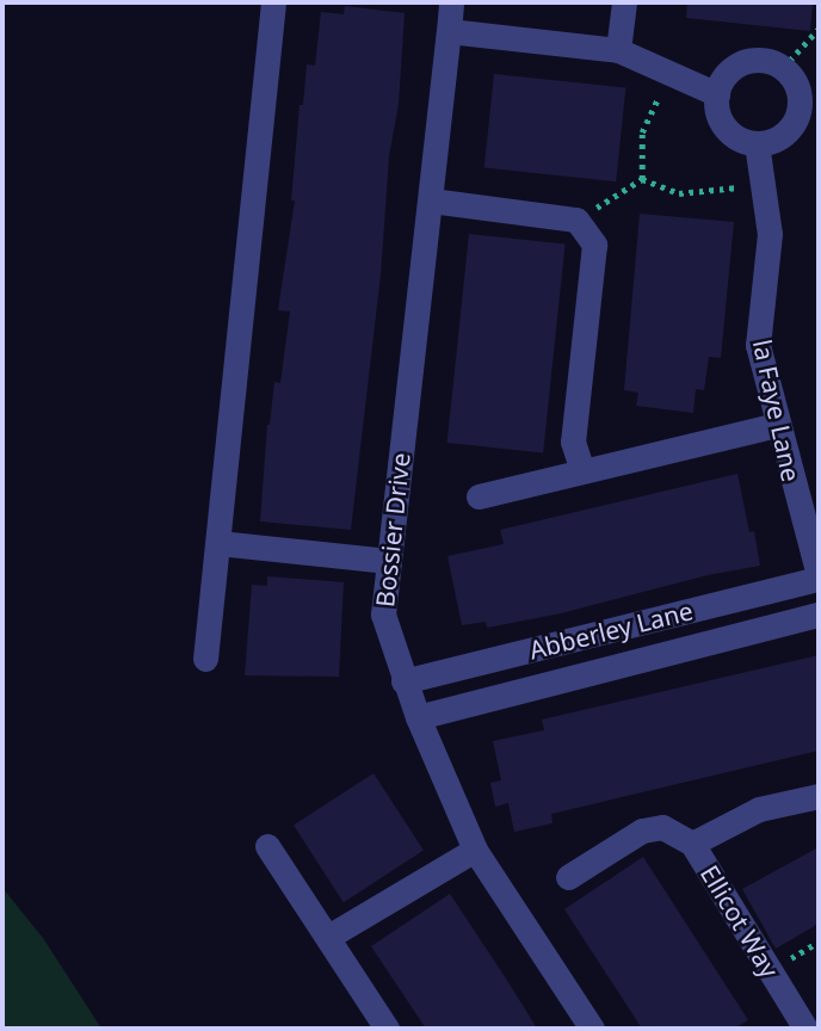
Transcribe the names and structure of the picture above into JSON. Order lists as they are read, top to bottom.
{
  "streets": {
    "street": [
      "la Faye Lane",
      "Bossier Drive",
      "Abberley Lane",
      "Ellicot Way"
    ]
  },
  "crossings": [
    ["la Faye Lane", "Abberley Lane"],
    ["Bossier Drive", "Abberley Lane"]
  ]
}
